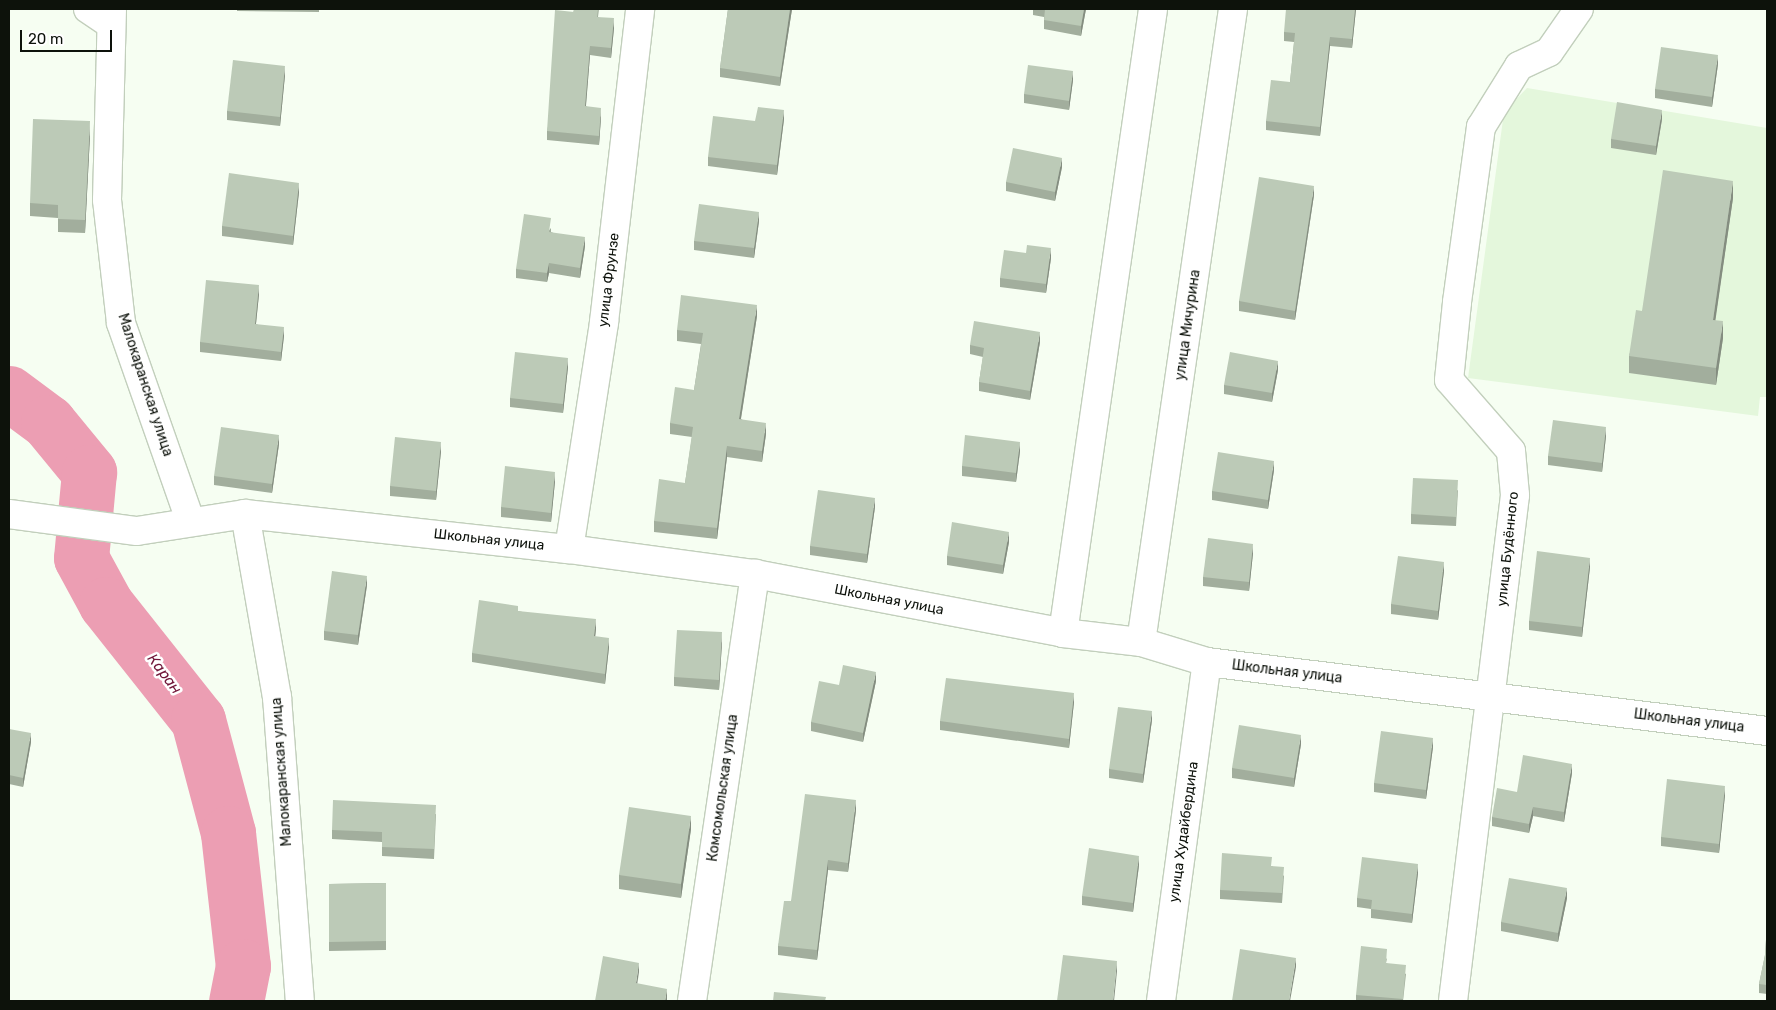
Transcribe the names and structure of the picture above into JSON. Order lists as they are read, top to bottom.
{
  "streets": {
    "street": [
      "улица Фрунзе",
      "улица Мичурина",
      "Малокаранская улица",
      "Школьная улица",
      "улица Будённого",
      "Комсомольская улица",
      "улица Худайбердина"
    ]
  },
  "crossings": [
    ["улица Фрунзе", "Школьная улица"],
    ["улица Мичурина", "Школьная улица"],
    ["Малокаранская улица", "Школьная улица"],
    ["Школьная улица", "улица Будённого"],
    ["Школьная улица", "Комсомольская улица"],
    ["Школьная улица", "улица Худайбердина"]
  ],
  "water": ["Каран"],
  "scale_bar": "20 m"
}
